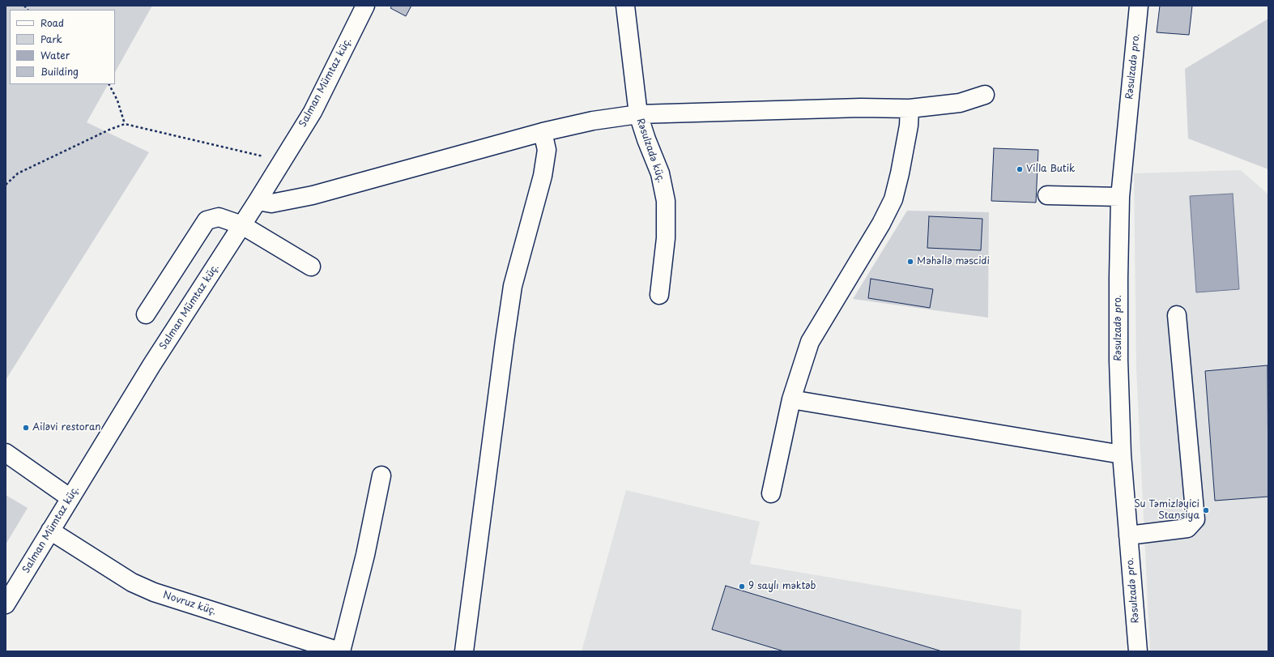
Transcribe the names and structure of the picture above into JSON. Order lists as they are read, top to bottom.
{
  "streets": {
    "street": [
      "Rəsulzadə pro.",
      "Salman Mümtaz küç.",
      "Rəsulzadə küç.",
      "Novruz küç."
    ]
  },
  "crossings": [
    ["Salman Mümtaz küç.", "Novruz küç."]
  ],
  "places": [
    "Villa Butik",
    "Məhəllə məscidi",
    "Ailəvi restoran",
    "Su Təmizləyici Stansiya",
    "9 saylı məktəb"
  ],
  "legend": [
    "Road",
    "Park",
    "Water",
    "Building"
  ]
}
